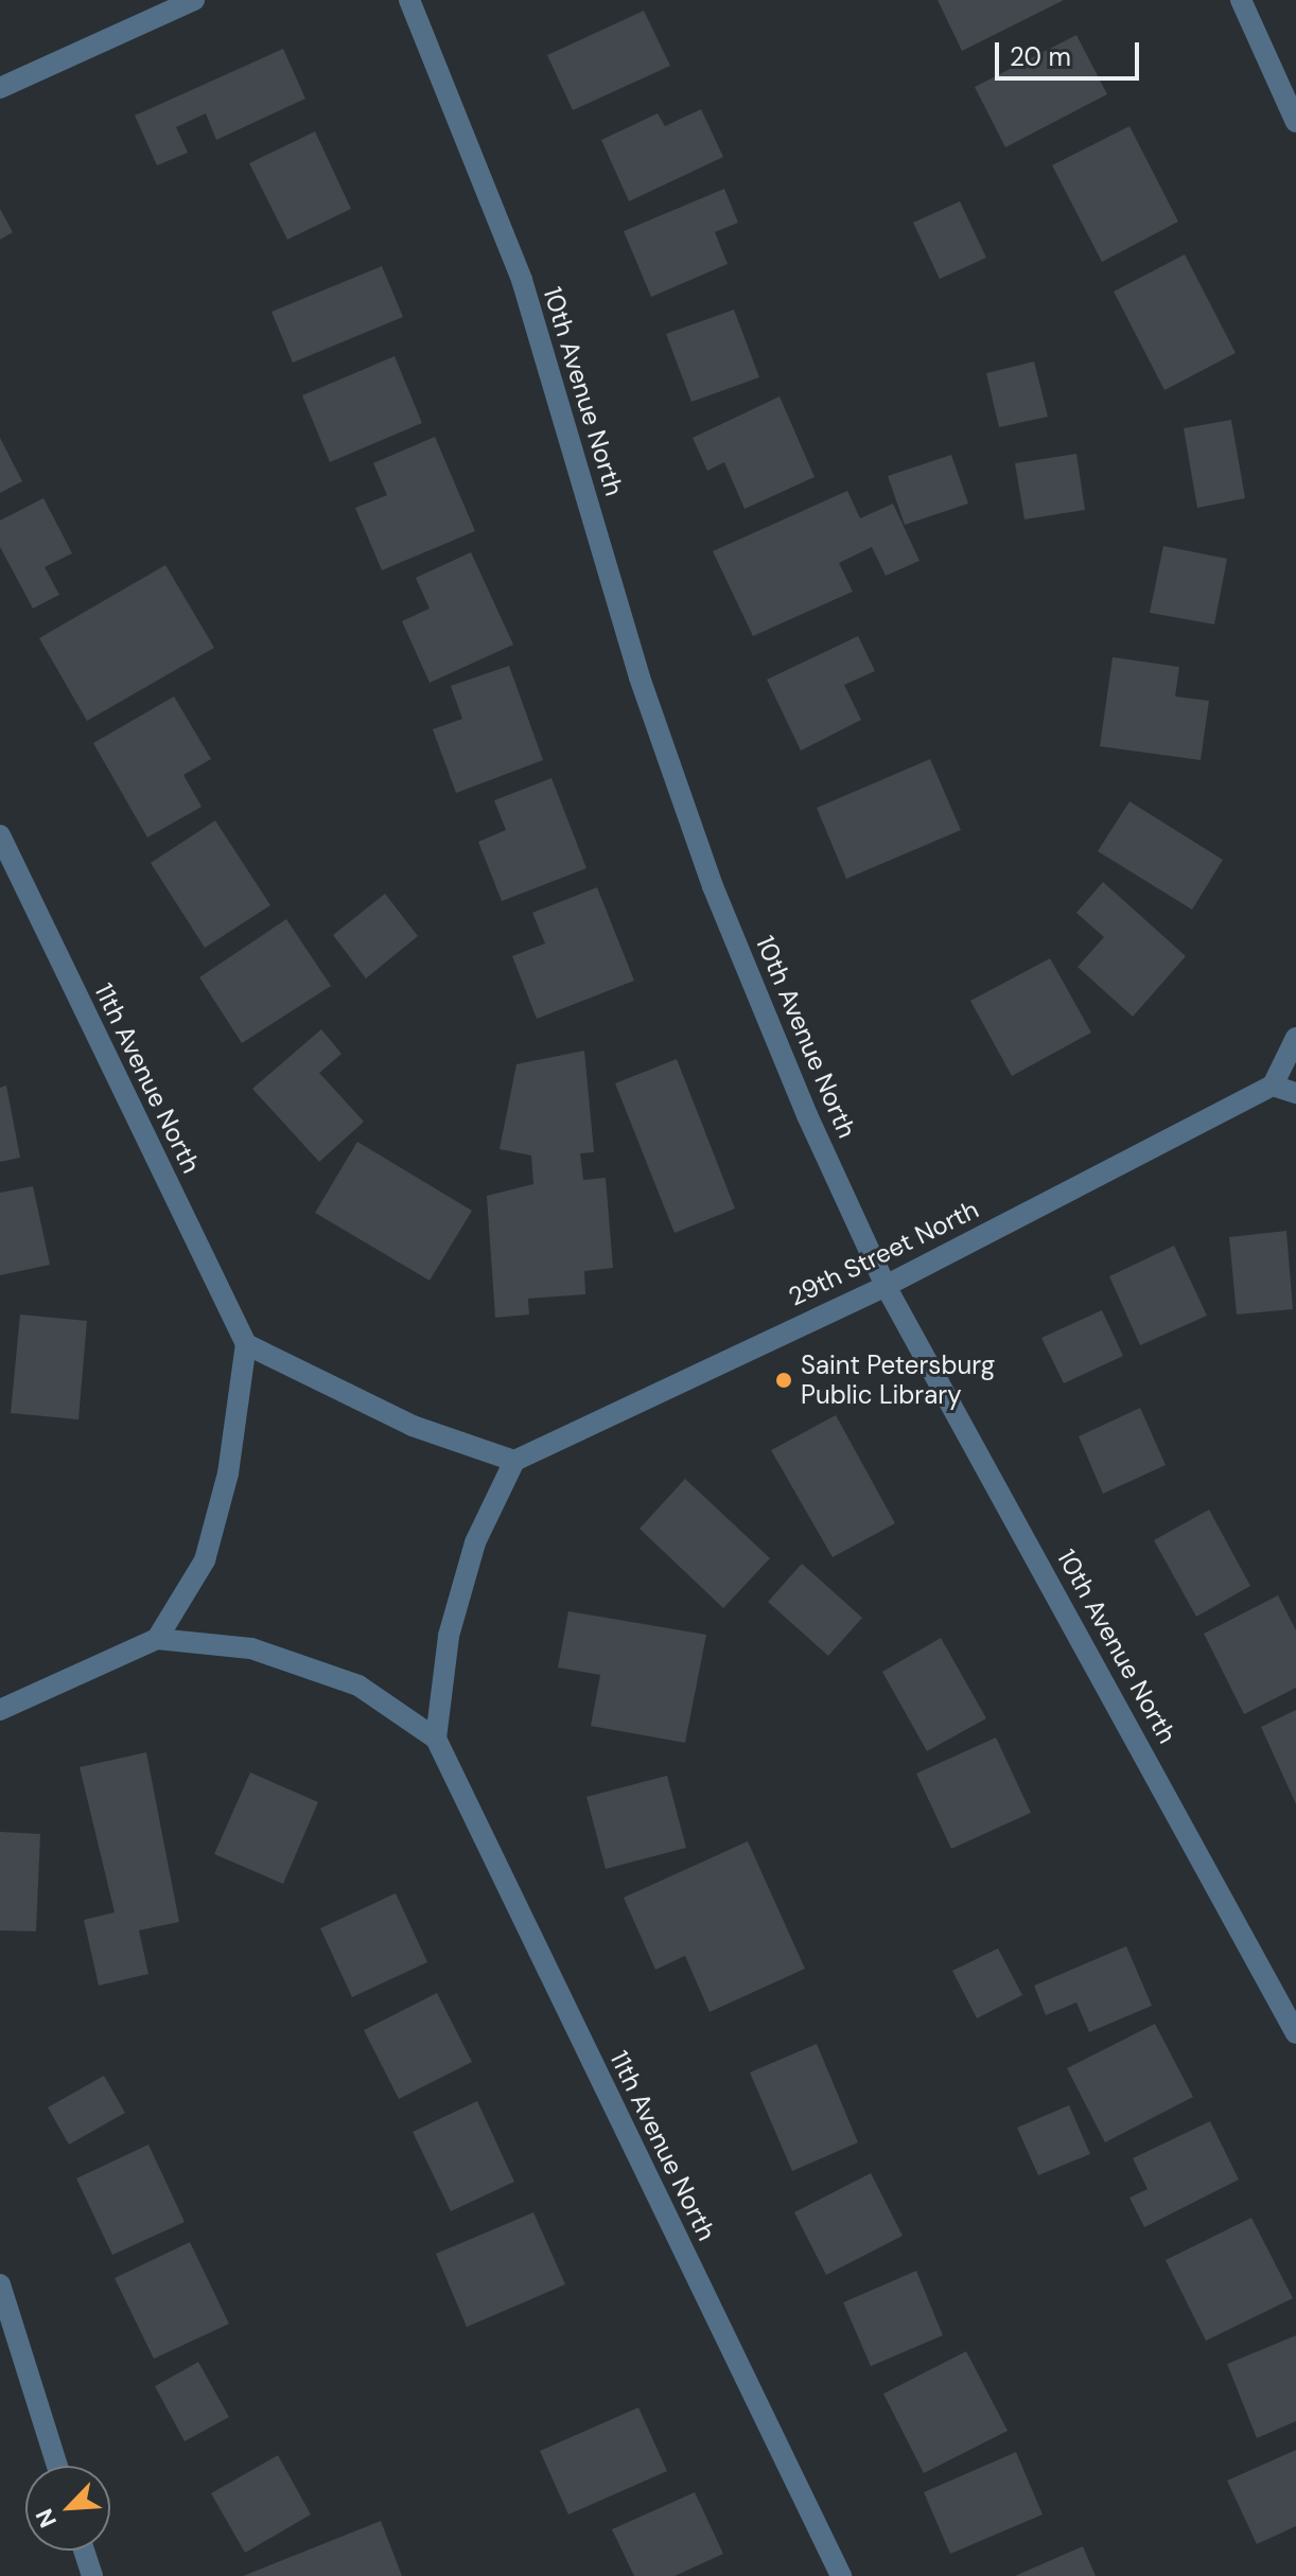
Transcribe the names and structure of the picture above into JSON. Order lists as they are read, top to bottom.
{
  "streets": {
    "street": ["10th Avenue North", "11th Avenue North", "29th Street North"]
  },
  "crossings": [
    ["10th Avenue North", "29th Street North"]
  ],
  "places": ["Saint Petersburg Public Library"],
  "scale_bar": "20 m",
  "north": "bottom left"
}
